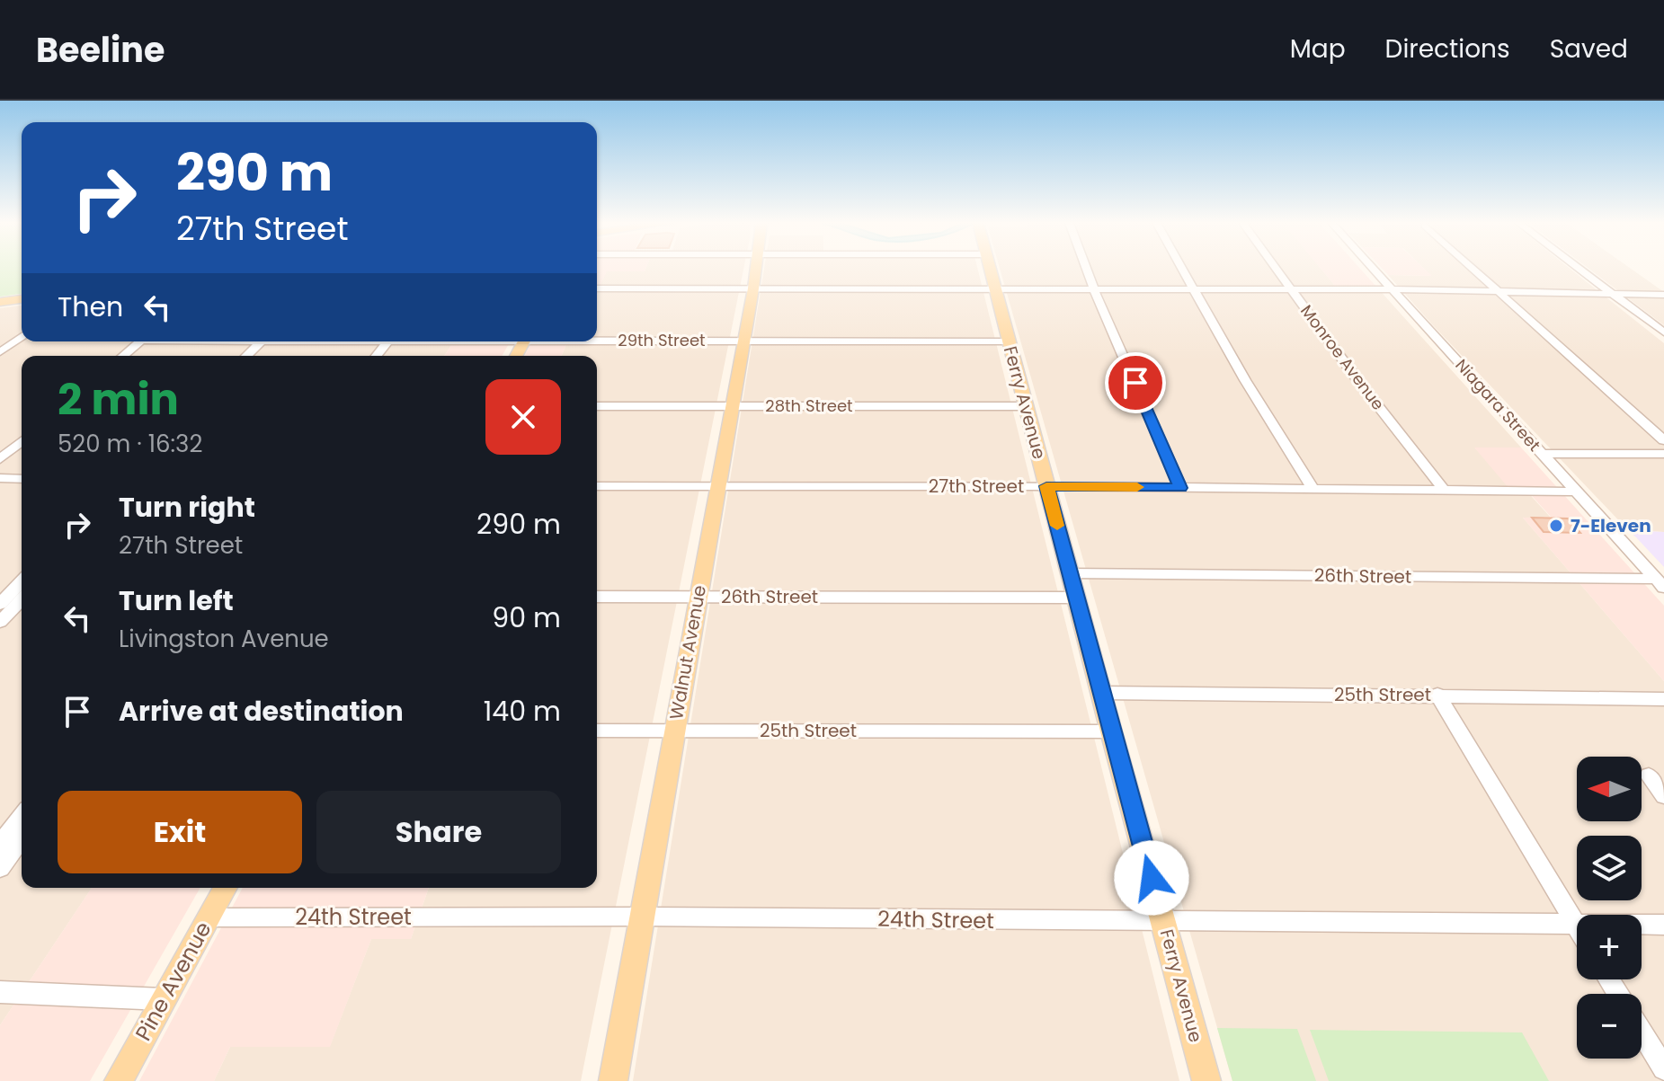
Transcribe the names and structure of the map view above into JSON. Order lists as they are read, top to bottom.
{
  "streets": {
    "main road": ["Ferry Avenue", "Walnut Avenue", "Pine Avenue"],
    "street": [
      "29th Street",
      "Monroe Avenue",
      "Niagara Street",
      "28th Street",
      "27th Street",
      "26th Street",
      "25th Street",
      "24th Street"
    ]
  },
  "crossings": [
    ["29th Street", "Ferry Avenue"],
    ["29th Street", "Walnut Avenue"],
    ["Monroe Avenue", "27th Street"],
    ["Ferry Avenue", "28th Street"],
    ["Ferry Avenue", "27th Street"],
    ["Ferry Avenue", "26th Street"],
    ["Ferry Avenue", "25th Street"],
    ["Ferry Avenue", "24th Street"],
    ["Niagara Street", "27th Street"],
    ["Niagara Street", "26th Street"],
    ["28th Street", "Walnut Avenue"],
    ["27th Street", "Walnut Avenue"],
    ["26th Street", "Walnut Avenue"],
    ["Walnut Avenue", "25th Street"],
    ["Walnut Avenue", "24th Street"],
    ["24th Street", "Pine Avenue"]
  ],
  "places": ["7-Eleven"],
  "north": "left",
  "page": {
    "header": "Beeline",
    "nav": ["Map", "Directions", "Saved"],
    "turn": ["290 m", "27th Street"],
    "then": "Then",
    "heading": ["2 min", "520 m · 16:32"],
    "list": [
      {
        "name": "Turn right",
        "note": "27th Street",
        "value": "290 m"
      },
      {
        "name": "Turn left",
        "note": "Livingston Avenue",
        "value": "90 m"
      },
      {
        "name": "Arrive at destination",
        "value": "140 m"
      }
    ],
    "map_buttons": ["+", "−"],
    "buttons": ["Exit", "Share"]
  }
}
